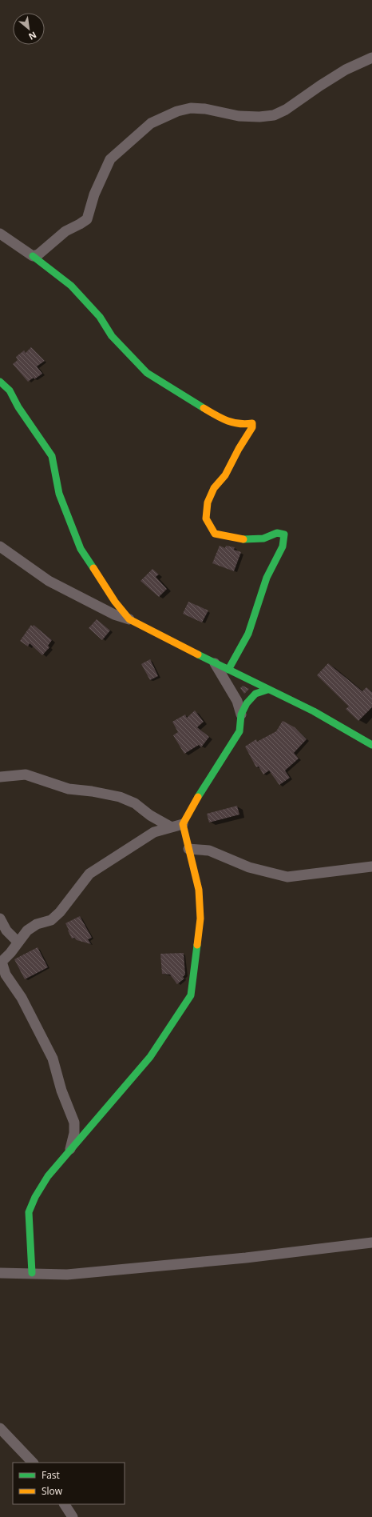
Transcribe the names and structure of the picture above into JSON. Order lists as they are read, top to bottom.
{
  "legend": ["Fast", "Slow"],
  "north": "bottom right"
}
